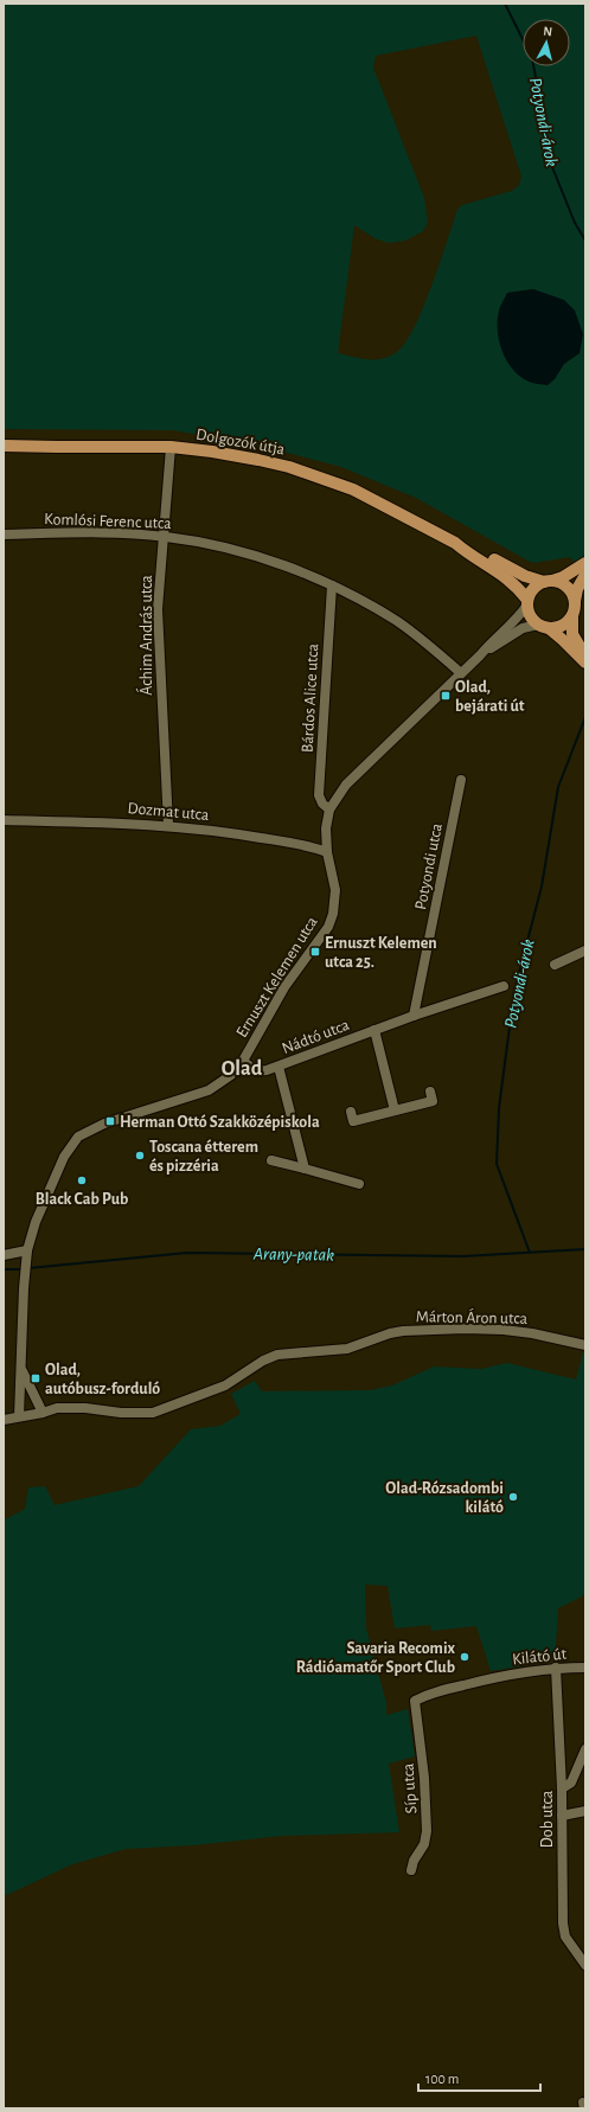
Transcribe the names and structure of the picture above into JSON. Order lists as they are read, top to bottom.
{
  "streets": {
    "main road": ["Dolgozók útja"],
    "street": [
      "Komlósi Ferenc utca",
      "Áchim András utca",
      "Bárdos Alice utca",
      "Dozmat utca",
      "Potyondi utca",
      "Ernuszt Kelemen utca",
      "Nádtó utca",
      "Márton Áron utca",
      "Kilátó út",
      "Síp utca",
      "Dob utca"
    ]
  },
  "crossings": [
    ["Dolgozók útja", "Áchim András utca"],
    ["Dolgozók útja", "Ernuszt Kelemen utca"],
    ["Komlósi Ferenc utca", "Áchim András utca"],
    ["Komlósi Ferenc utca", "Bárdos Alice utca"],
    ["Komlósi Ferenc utca", "Ernuszt Kelemen utca"],
    ["Áchim András utca", "Dozmat utca"],
    ["Bárdos Alice utca", "Ernuszt Kelemen utca"],
    ["Dozmat utca", "Ernuszt Kelemen utca"],
    ["Potyondi utca", "Nádtó utca"],
    ["Ernuszt Kelemen utca", "Nádtó utca"],
    ["Ernuszt Kelemen utca", "Márton Áron utca"],
    ["Kilátó út", "Síp utca"],
    ["Kilátó út", "Dob utca"]
  ],
  "districts": ["Olad"],
  "water": ["Potyondi-árok", "Arany-patak"],
  "places": {
    "transit": [
      "Olad, bejárati út",
      "Ernuszt Kelemen utca 25.",
      "Herman Ottó Szakközépiskola",
      "Olad, autóbusz-forduló"
    ],
    "other": [
      "Toscana étterem és pizzéria",
      "Black Cab Pub",
      "Olad-Rózsadombi kilátó",
      "Savaria Recomix Rádióamatőr Sport Club"
    ]
  },
  "scale_bar": "100 m",
  "north": "top"
}
